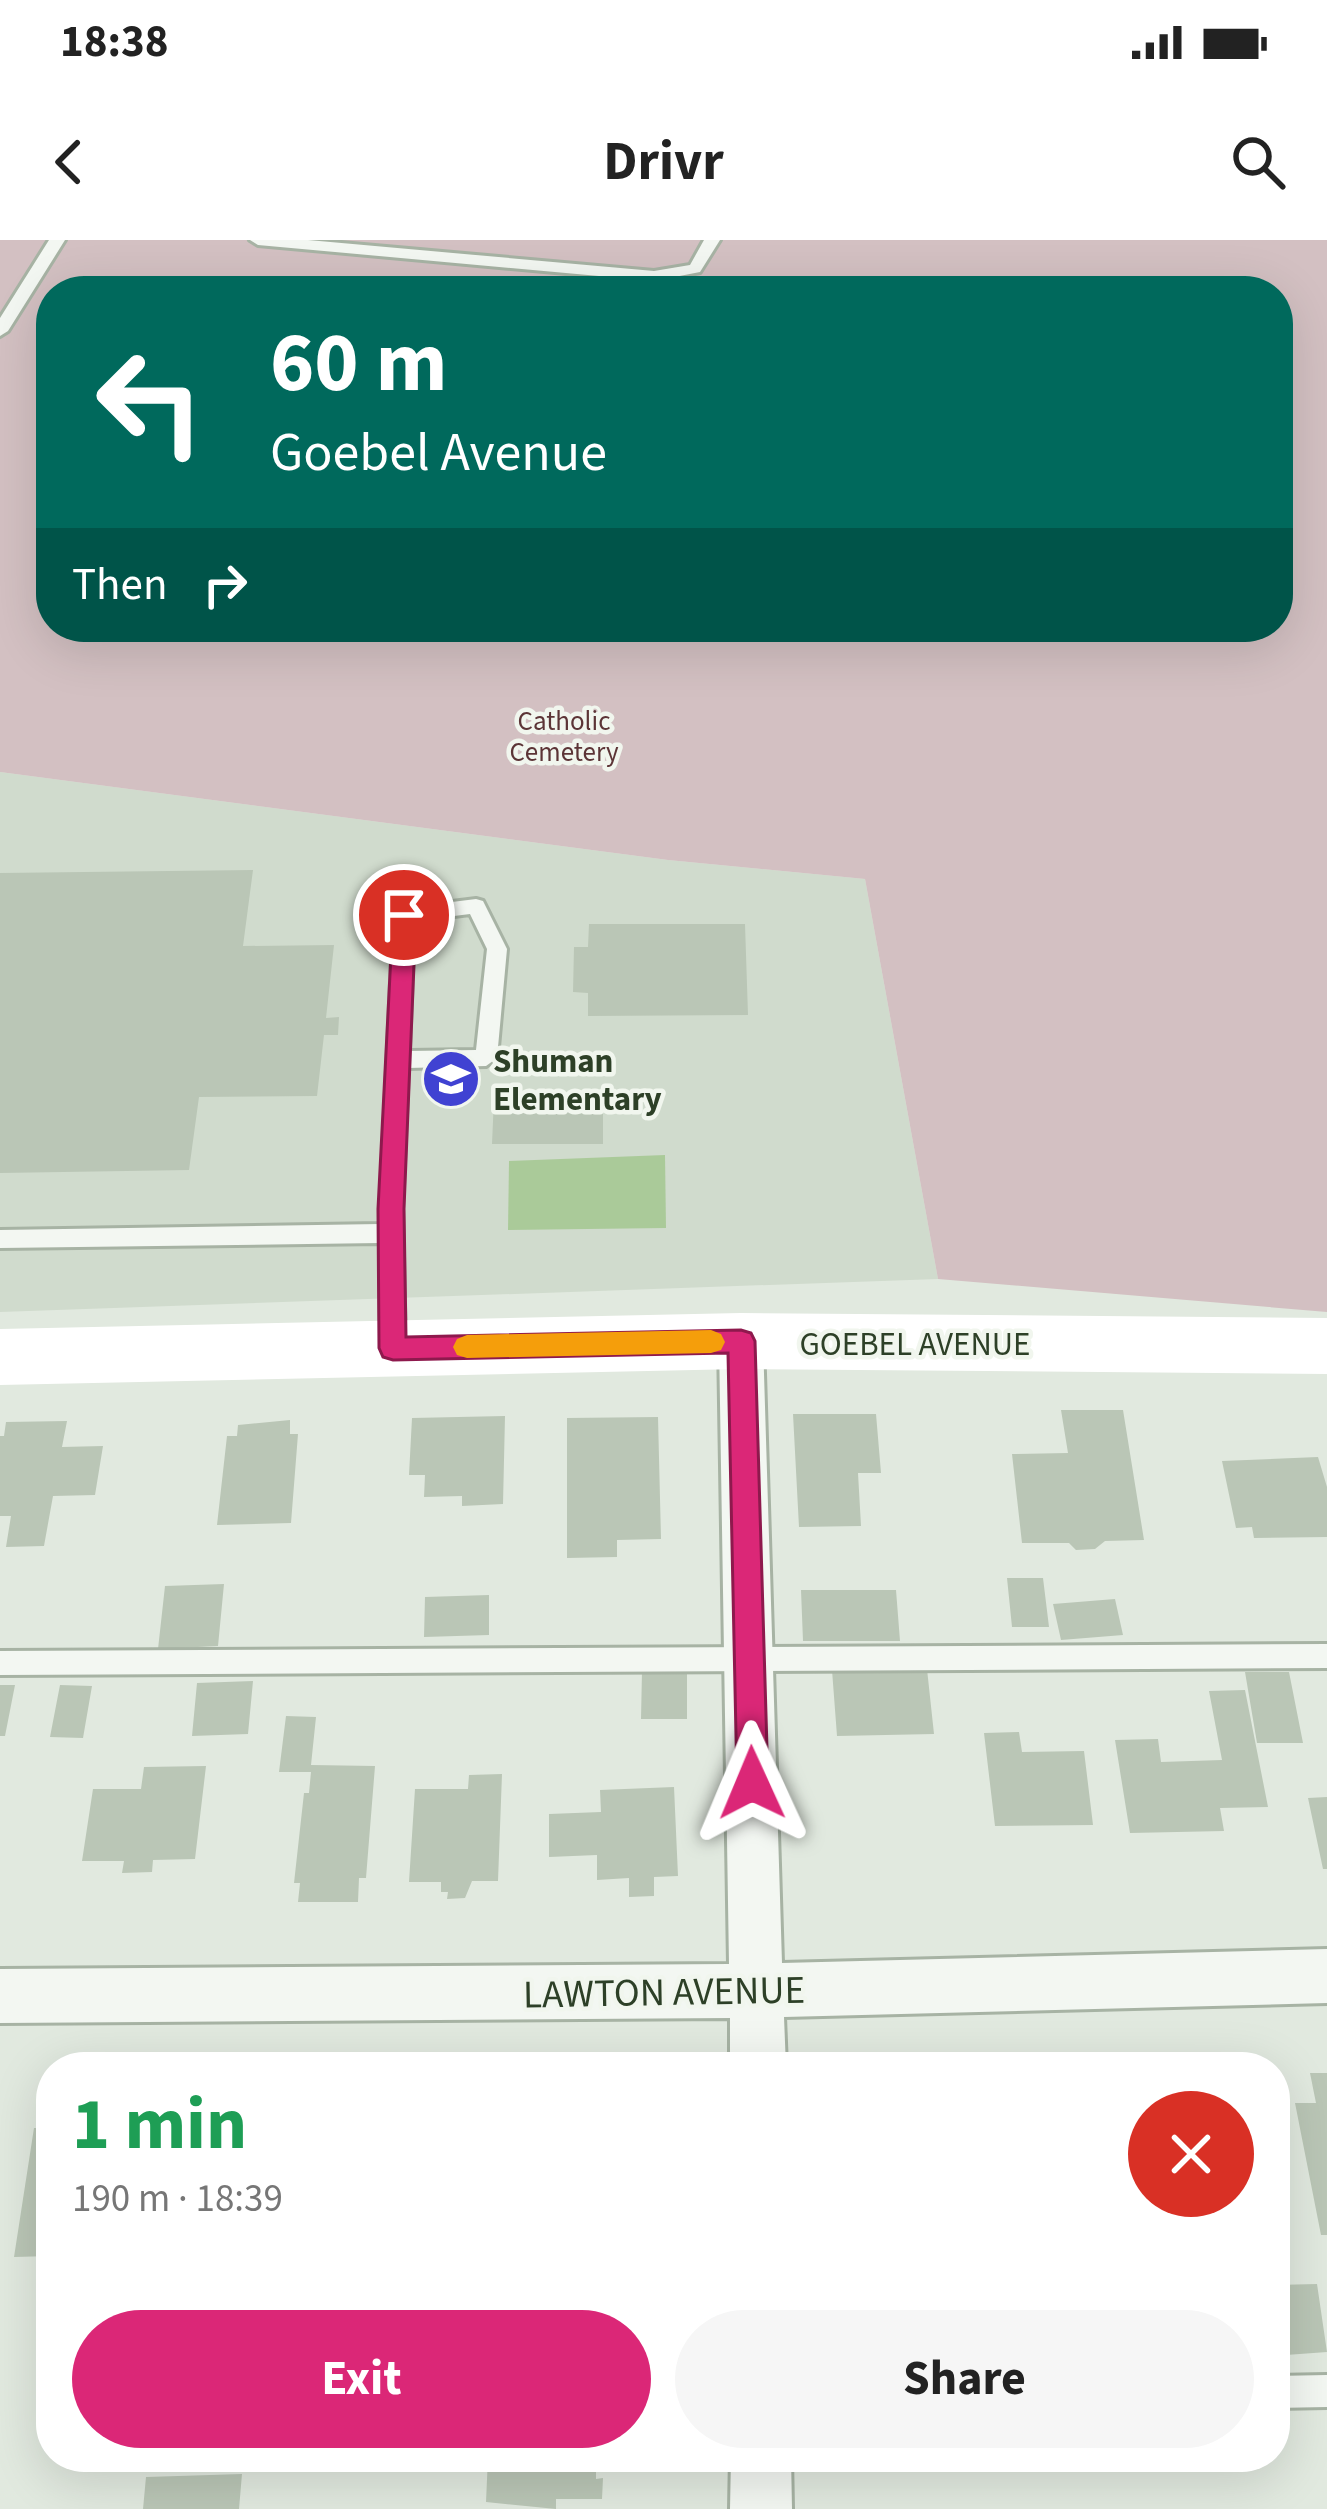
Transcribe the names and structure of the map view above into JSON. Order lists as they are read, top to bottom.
{
  "streets": {
    "street": ["GOEBEL AVENUE", "LAWTON AVENUE"]
  },
  "parks": ["Catholic Cemetery"],
  "places": {
    "school or university": ["Shuman Elementary"]
  },
  "page": {
    "status": "18:38",
    "header": "Drivr",
    "turn": ["60 m", "Goebel Avenue"],
    "then": "Then",
    "heading": ["1 min", "190 m · 18:39"],
    "buttons": ["Exit", "Share"]
  }
}
